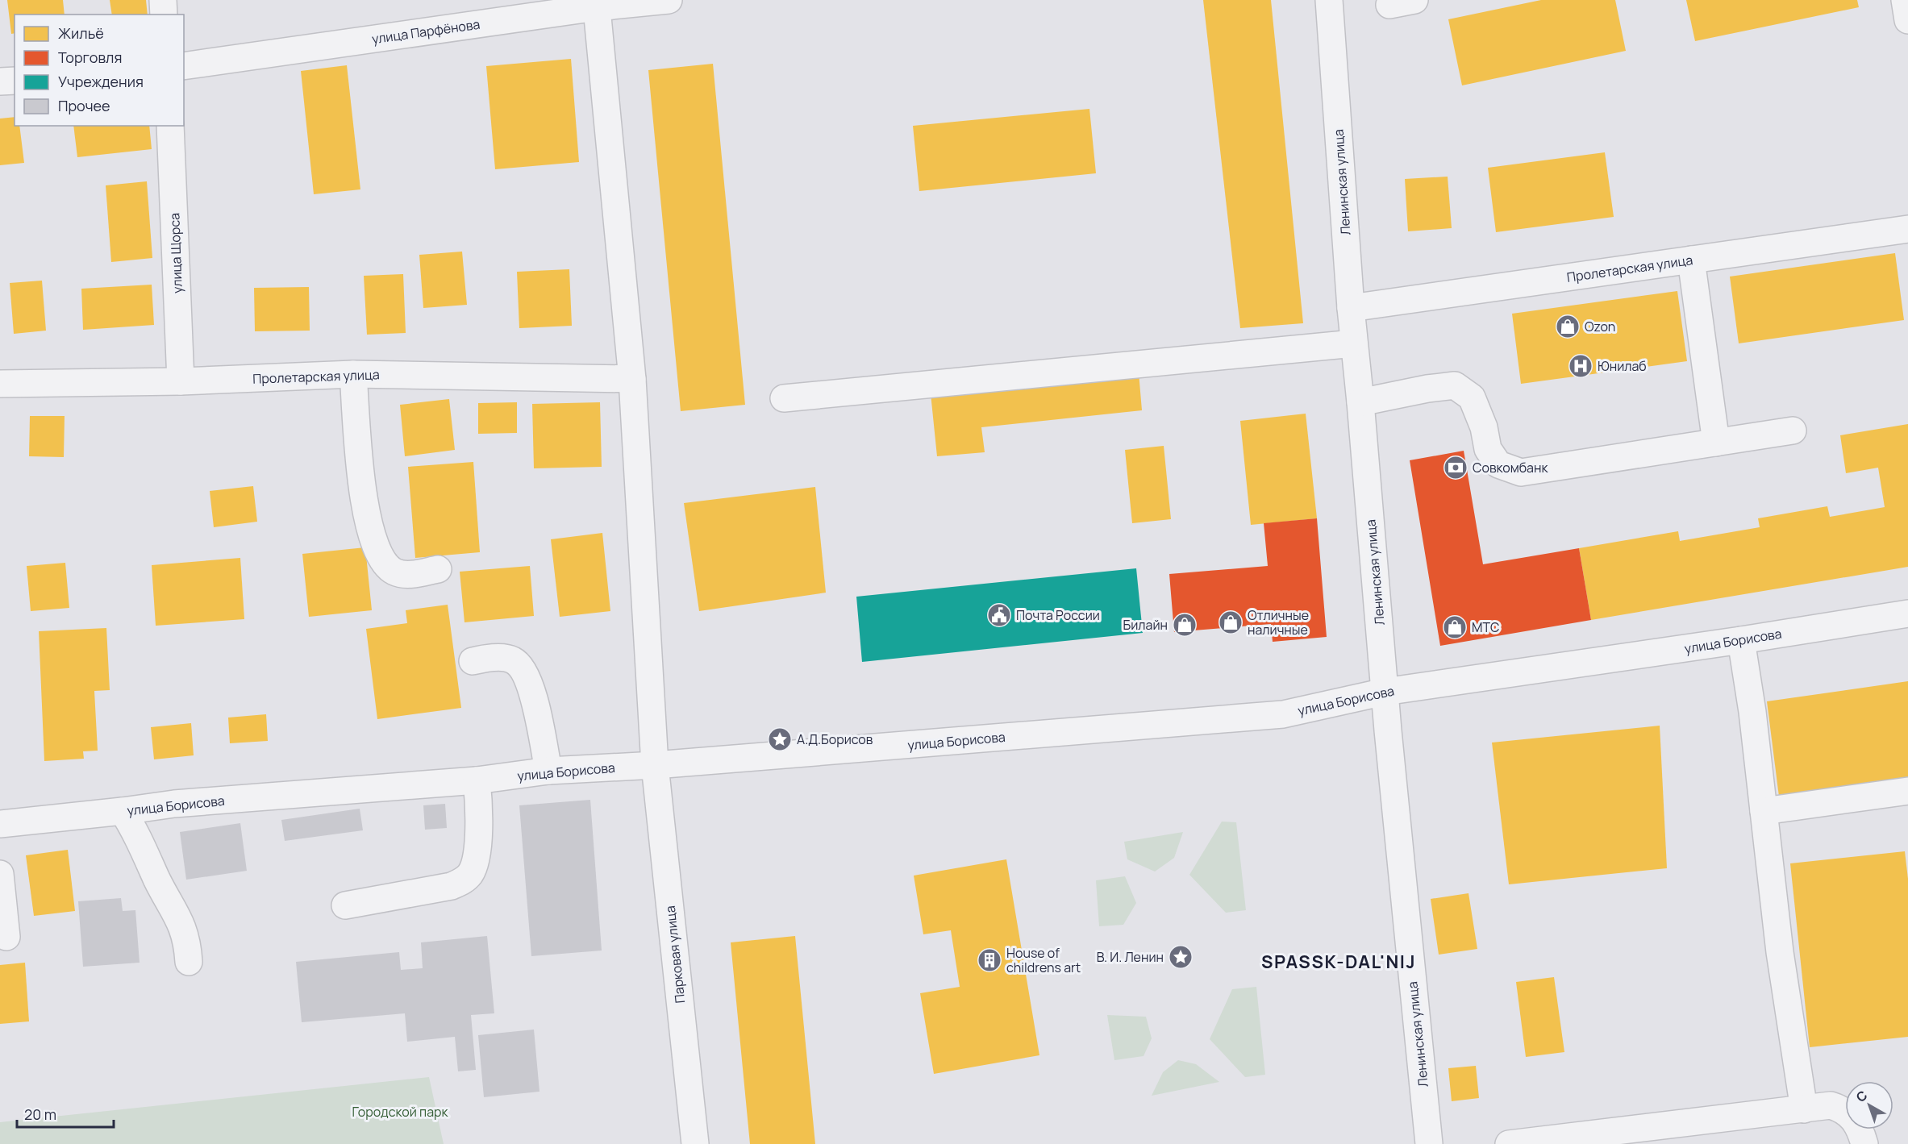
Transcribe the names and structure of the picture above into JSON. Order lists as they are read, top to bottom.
{
  "streets": {
    "street": [
      "улица Парфёнова",
      "Ленинская улица",
      "улица Щорса",
      "Пролетарская улица",
      "улица Борисова",
      "Парковая улица"
    ]
  },
  "crossings": [
    ["улица Парфёнова", "Парковая улица"],
    ["Ленинская улица", "Пролетарская улица"],
    ["Ленинская улица", "улица Борисова"],
    ["улица Щорса", "Пролетарская улица"],
    ["Пролетарская улица", "Парковая улица"],
    ["улица Борисова", "Парковая улица"]
  ],
  "districts": ["SPASSK-DAL'NIJ"],
  "parks": ["Городской парк"],
  "places": {
    "shop": [
      "Ozon",
      "Отличные наличные",
      "Билайн",
      "МТС"
    ],
    "hospital": ["Юнилаб"],
    "bank": ["Совкомбанк"],
    "public building": ["Почта России"],
    "place": ["А.Д.Борисов", "В. И. Ленин"],
    "building": ["House of childrens art"]
  },
  "legend": [
    "Жильё",
    "Торговля",
    "Учреждения",
    "Прочее"
  ],
  "scale_bar": "20 m",
  "north": "top left"
}
